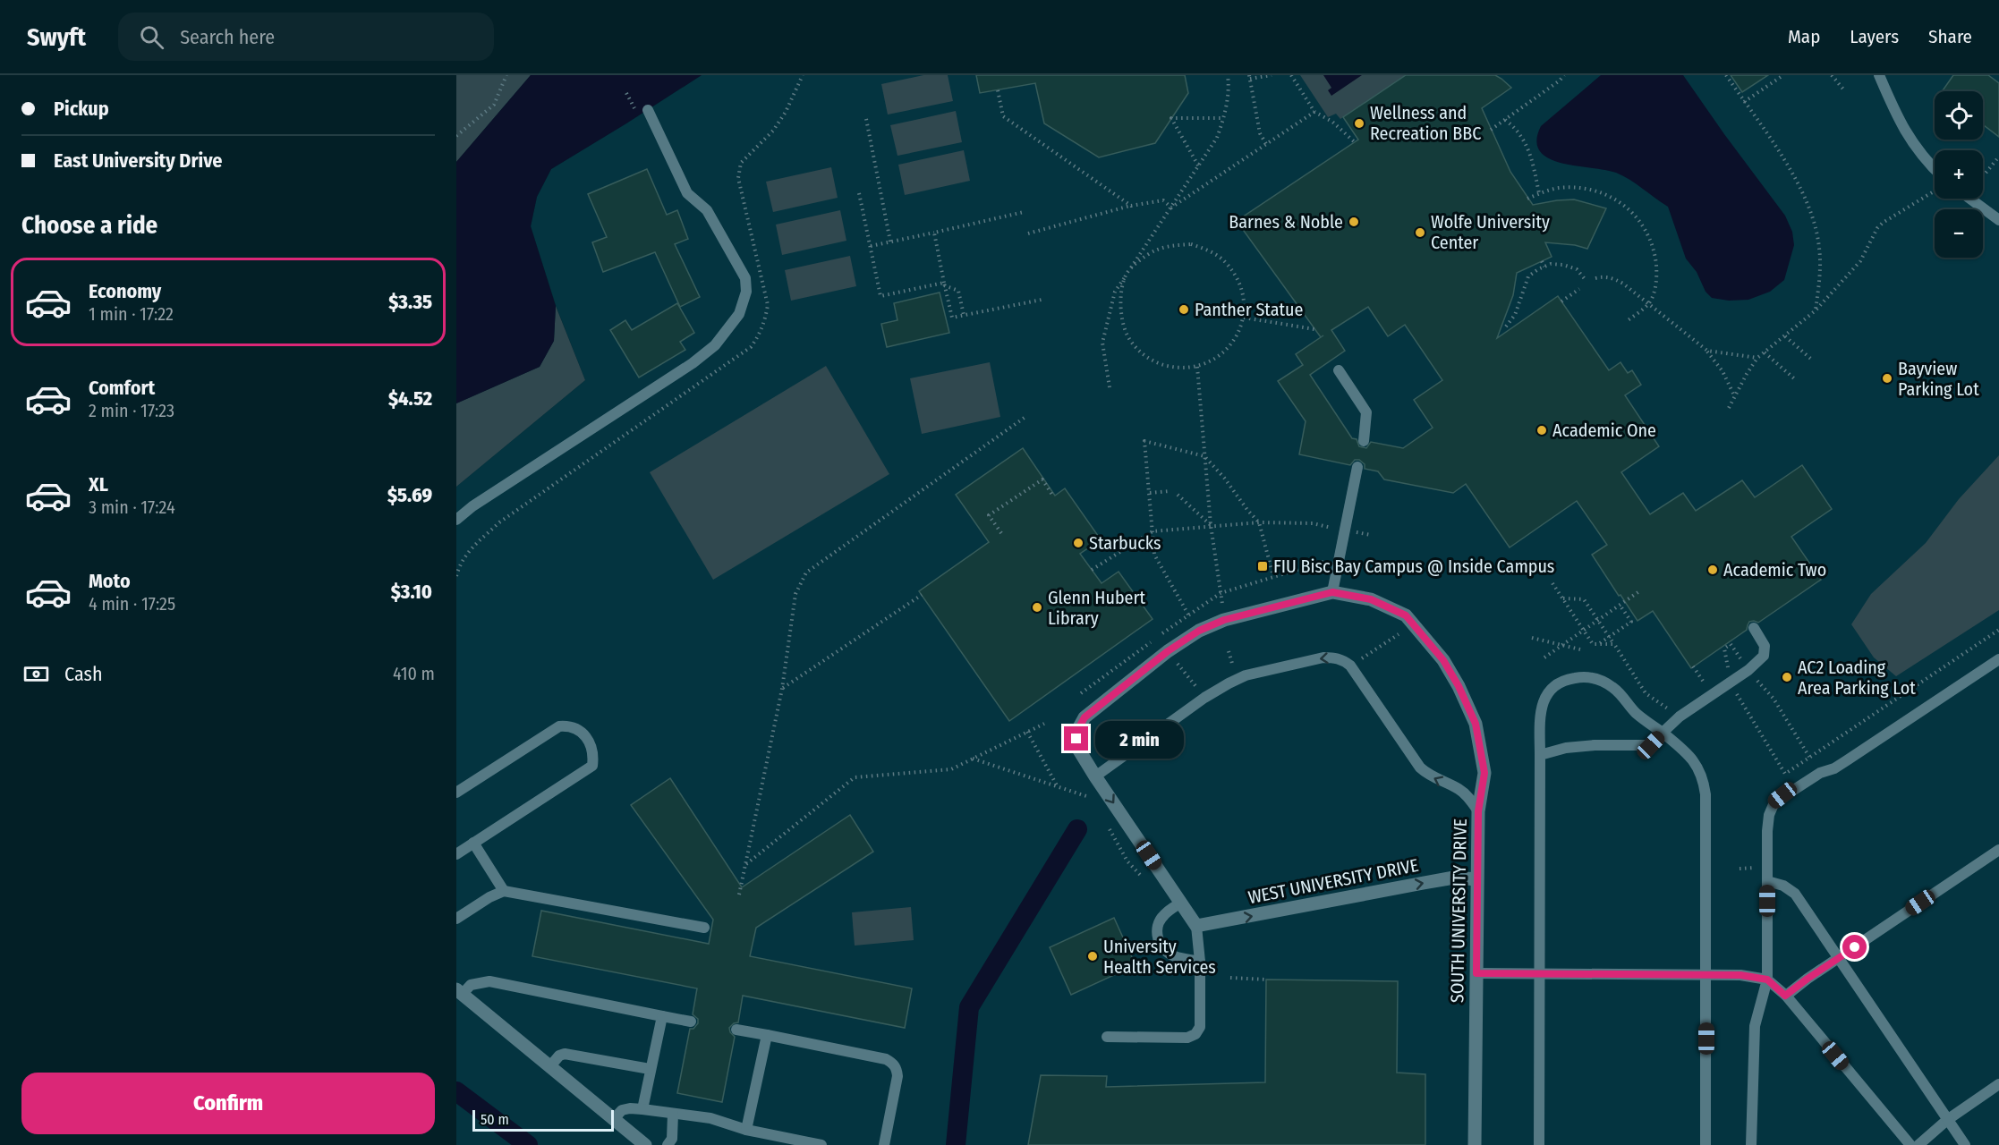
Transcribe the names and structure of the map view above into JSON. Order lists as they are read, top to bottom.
{
  "streets": {
    "street": ["WEST UNIVERSITY DRIVE", "SOUTH UNIVERSITY DRIVE"]
  },
  "crossings": [
    ["WEST UNIVERSITY DRIVE", "SOUTH UNIVERSITY DRIVE"]
  ],
  "one_way": ["WEST UNIVERSITY DRIVE"],
  "places": {
    "other": [
      "Wellness and Recreation BBC",
      "Barnes & Noble",
      "Wolfe University Center",
      "Panther Statue",
      "Bayview Parking Lot",
      "Academic One",
      "Starbucks",
      "Academic Two",
      "Glenn Hubert Library",
      "AC2 Loading Area Parking Lot",
      "University Health Services"
    ],
    "transit": ["FIU Bisc Bay Campus @ Inside Campus"]
  },
  "scale_bar": "50 m",
  "page": {
    "header": "Swyft",
    "search": "Search here",
    "nav": ["Map", "Layers", "Share"],
    "banner": ["Pickup", "East University Drive"],
    "map_buttons": ["+", "−"],
    "heading": "Choose a ride",
    "list": [
      {
        "name": "Economy",
        "note": "1 min · 17:22",
        "value": "$3.35"
      },
      {
        "name": "Comfort",
        "note": "2 min · 17:23",
        "value": "$4.52"
      },
      {
        "name": "XL",
        "note": "3 min · 17:24",
        "value": "$5.69"
      },
      {
        "name": "Moto",
        "note": "4 min · 17:25",
        "value": "$3.10"
      }
    ],
    "pay": ["Cash", "410 m"],
    "bubble": "2 min",
    "buttons": "Confirm",
    "scale": "50 m"
  }
}
